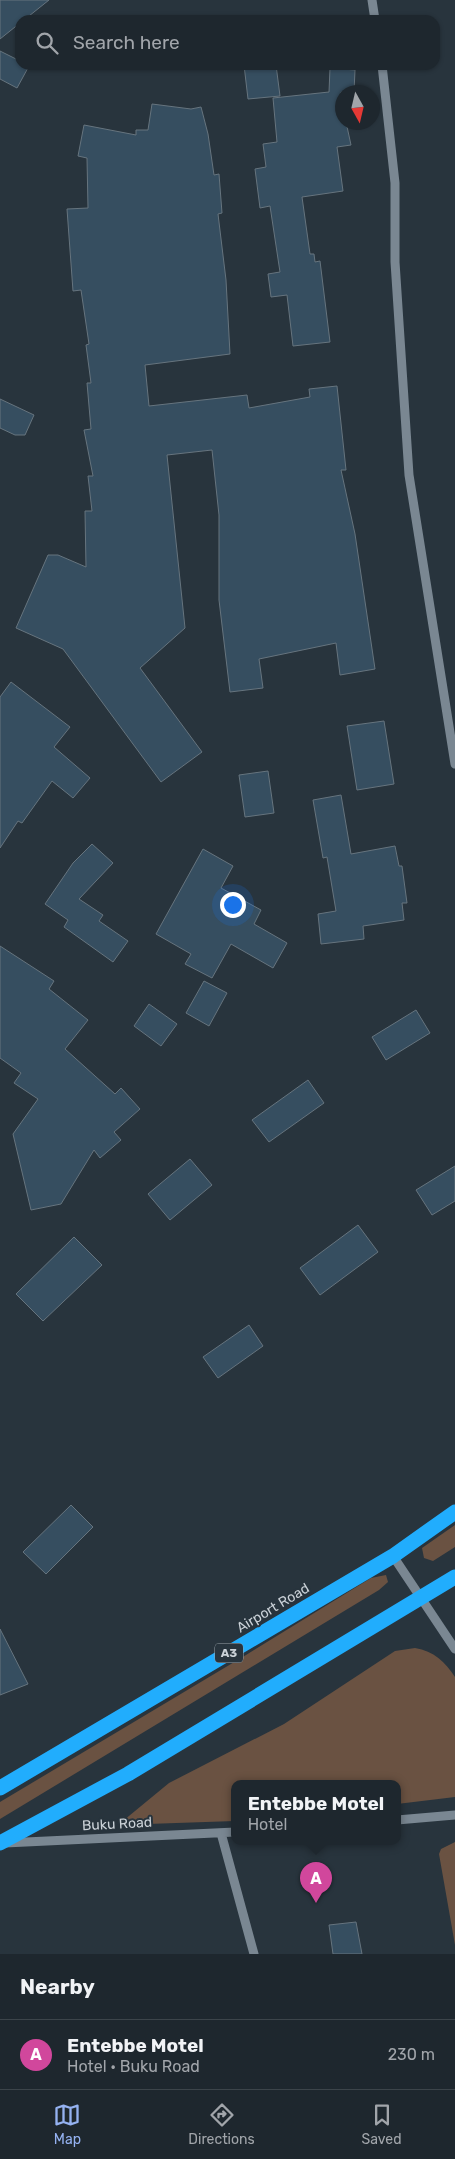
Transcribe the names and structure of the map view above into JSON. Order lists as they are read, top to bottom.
{
  "streets": {
    "highway": ["Airport Road", "A3"],
    "street": ["Buku Road"]
  },
  "north": "bottom",
  "page": {
    "search": "Search here",
    "popup": ["Entebbe Motel", "Hotel"],
    "pins": "A",
    "heading": "Nearby",
    "list": [
      {
        "mark": "A",
        "name": "Entebbe Motel",
        "note": "Hotel · Buku Road",
        "value": "230 m"
      }
    ],
    "nav": ["Map", "Directions", "Saved"]
  }
}
